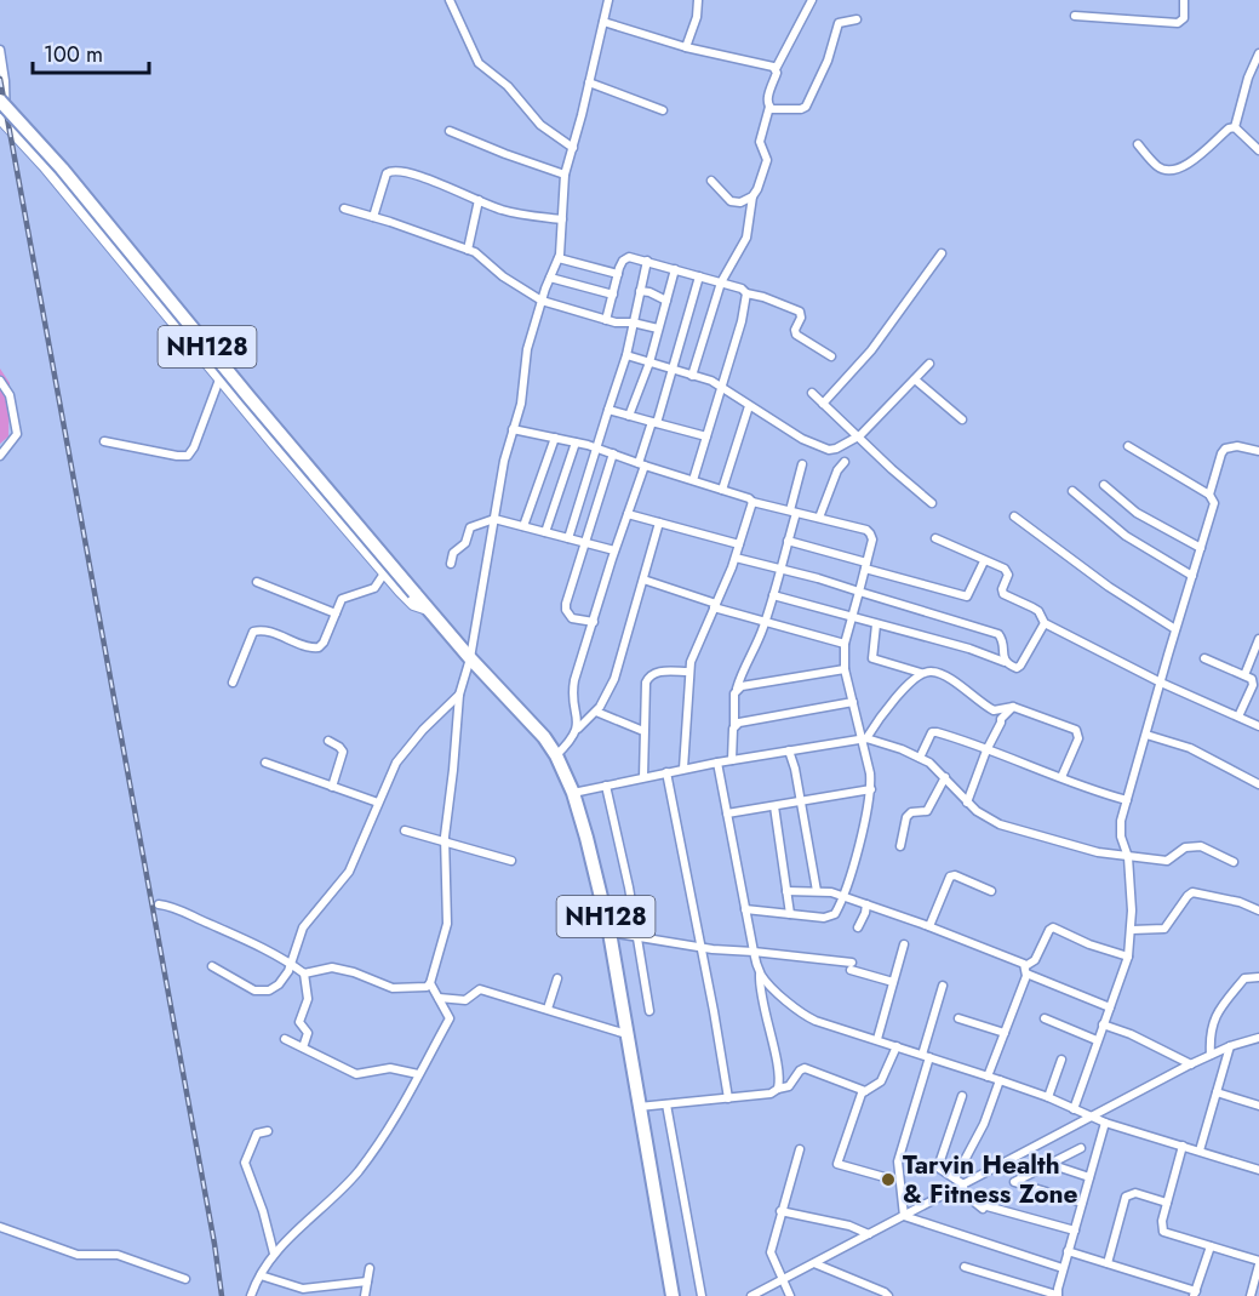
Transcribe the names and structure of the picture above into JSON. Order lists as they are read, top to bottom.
{
  "streets": {
    "highway": ["NH128"]
  },
  "places": ["Tarvin Health & Fitness Zone"],
  "scale_bar": "100 m"
}
